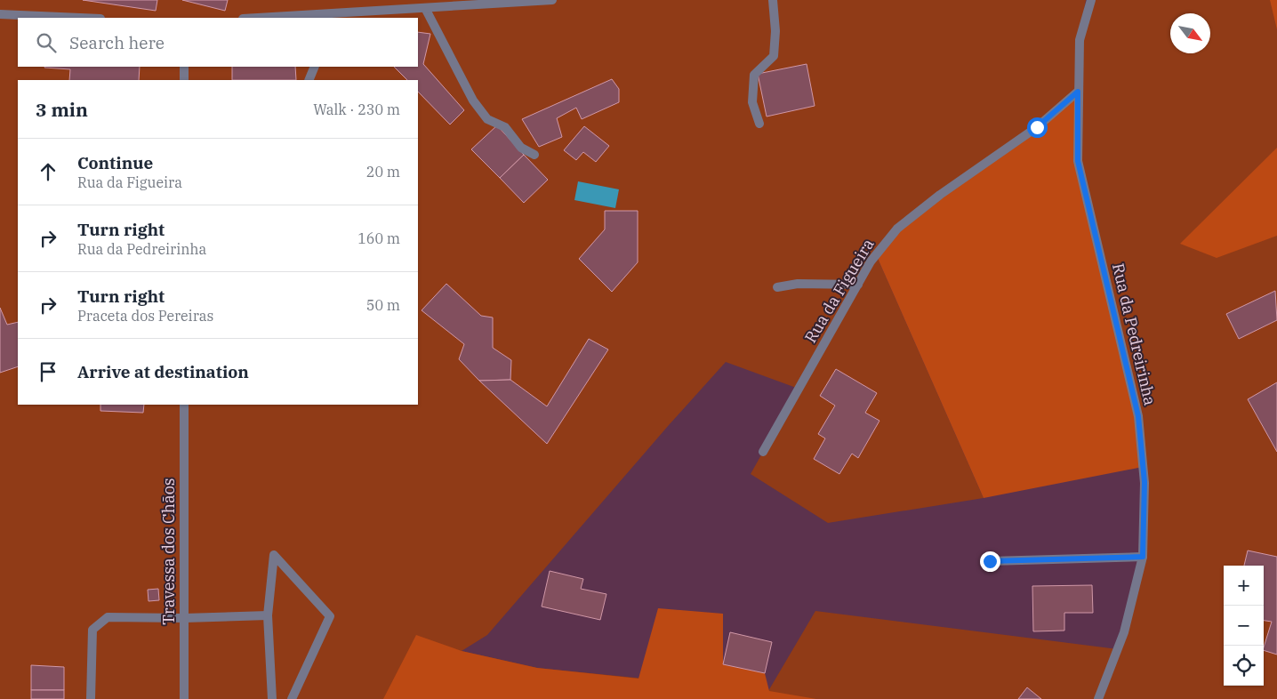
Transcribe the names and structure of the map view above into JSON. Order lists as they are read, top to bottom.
{
  "streets": {
    "street": ["Rua da Figueira", "Rua da Pedreirinha", "Travessa dos Chãos"]
  },
  "crossings": [
    ["Rua da Figueira", "Rua da Pedreirinha"]
  ],
  "north": "bottom right",
  "page": {
    "search": "Search here",
    "heading": ["3 min", "Walk · 230 m"],
    "list": [
      ["Continue", "Rua da Figueira", "20 m"],
      ["Turn right", "Rua da Pedreirinha", "160 m"],
      ["Turn right", "Praceta dos Pereiras", "50 m"],
      "Arrive at destination"
    ],
    "map_buttons": ["+", "−"]
  }
}
